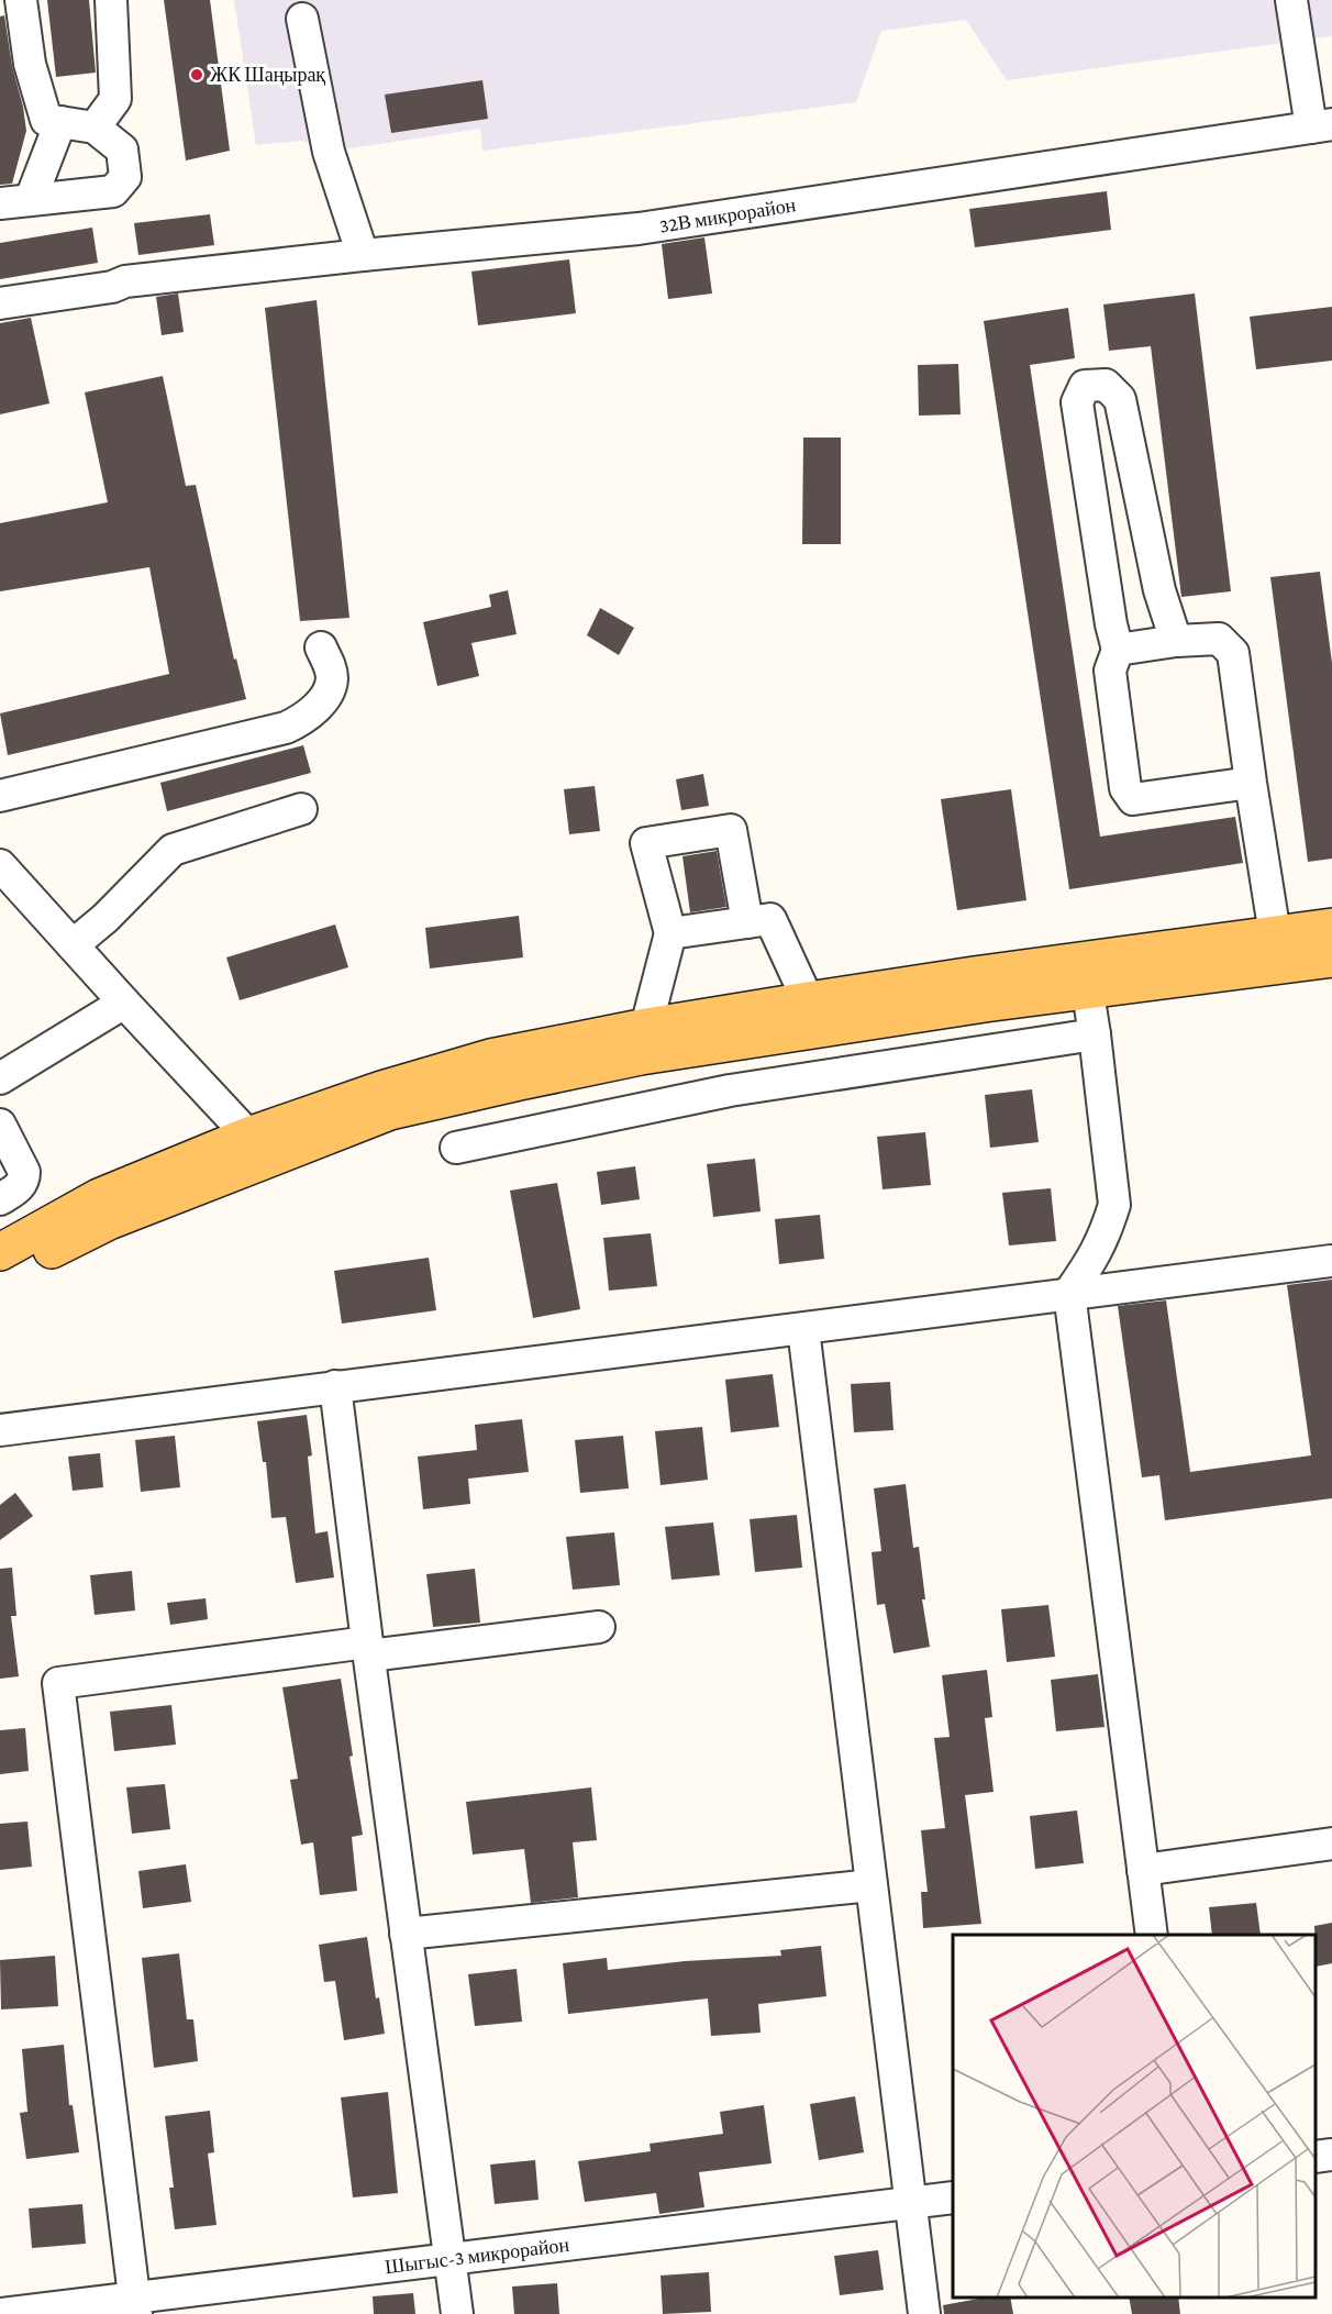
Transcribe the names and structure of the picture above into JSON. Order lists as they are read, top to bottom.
{
  "streets": {
    "street": ["32В микрорайон", "Шыгыс-3 микрорайон"]
  },
  "places": ["ЖК Шаңырақ"]
}
